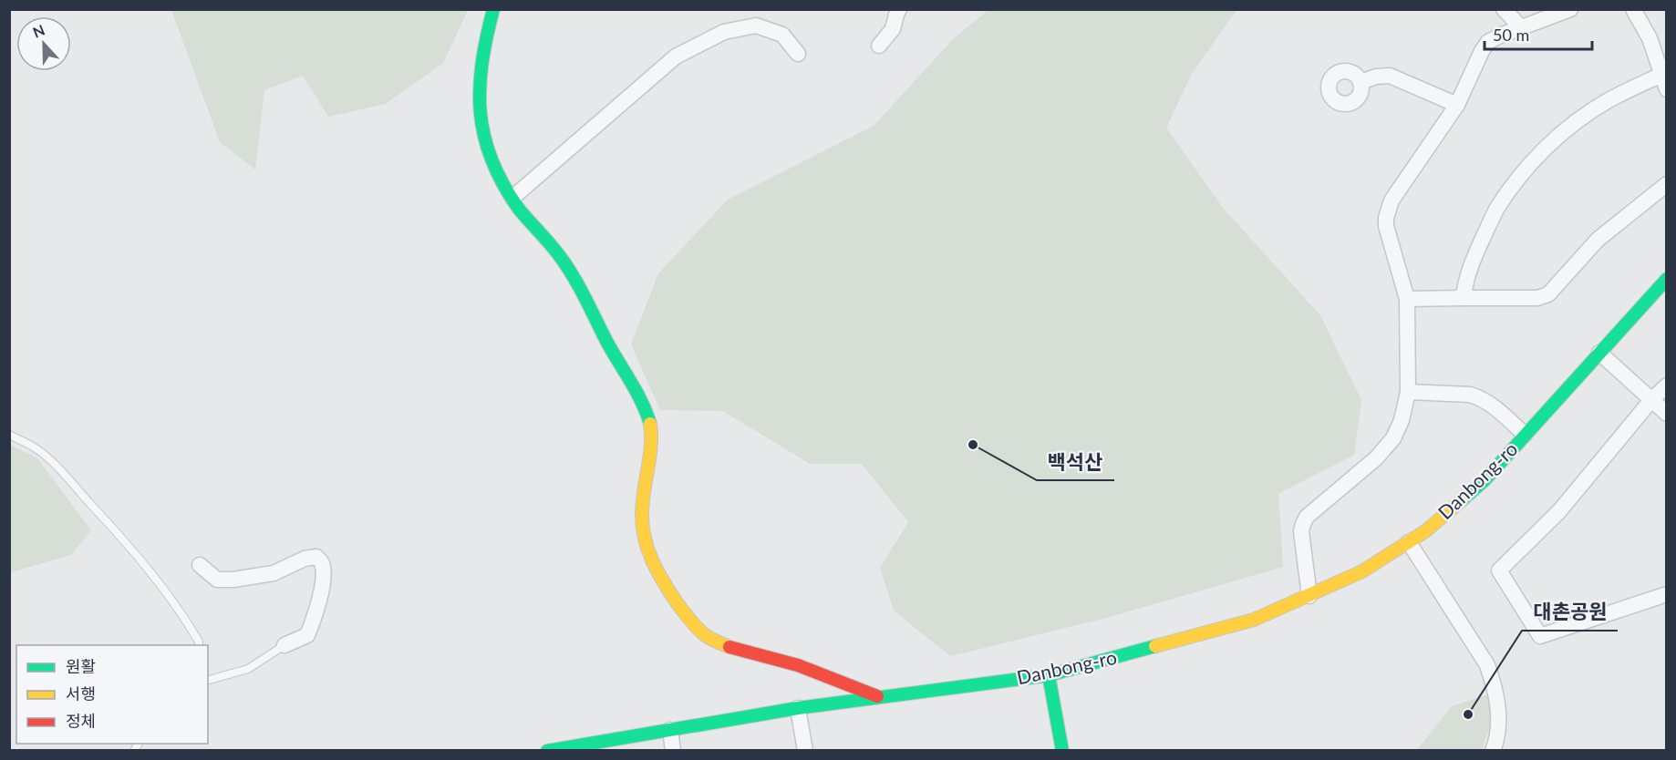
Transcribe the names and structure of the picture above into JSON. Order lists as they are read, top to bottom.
{
  "streets": {
    "street": ["Danbong-ro"]
  },
  "places": ["백석산", "대촌공원"],
  "legend": ["원활", "서행", "정체"],
  "scale_bar": "50 m",
  "north": "top"
}
